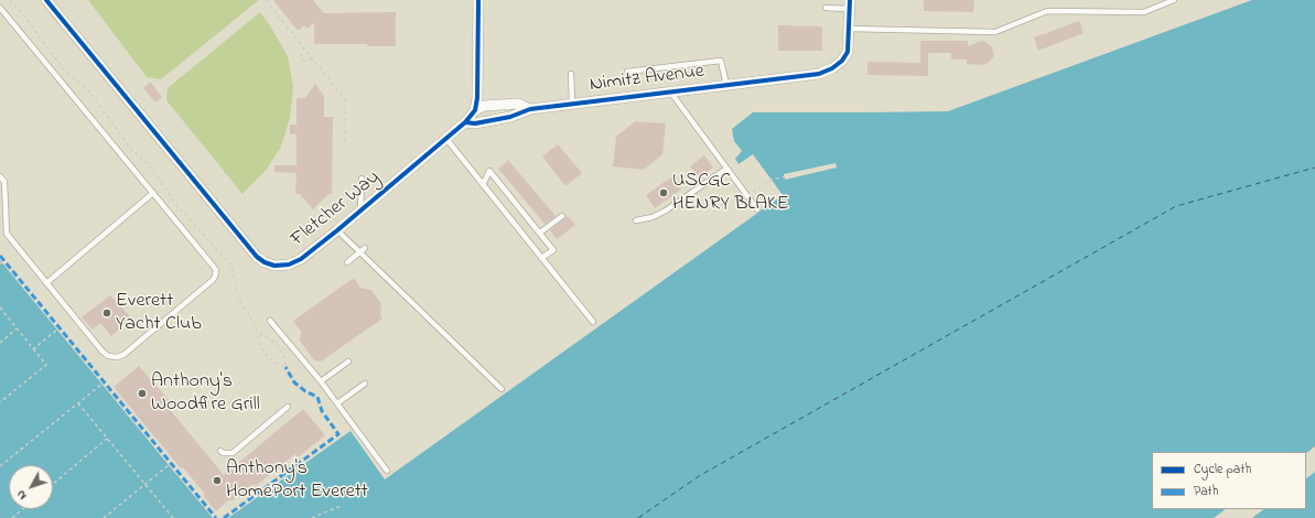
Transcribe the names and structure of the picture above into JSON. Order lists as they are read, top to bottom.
{
  "streets": {
    "street": ["Nimitz Avenue", "Fletcher Way"]
  },
  "crossings": [
    ["Nimitz Avenue", "Fletcher Way"]
  ],
  "places": [
    "USCGC HENRY BLAKE",
    "Everett Yacht Club",
    "Anthony's Woodfire Grill",
    "Anthony's HomePort Everett"
  ],
  "legend": ["Cycle path", "Path"],
  "north": "bottom left"
}
